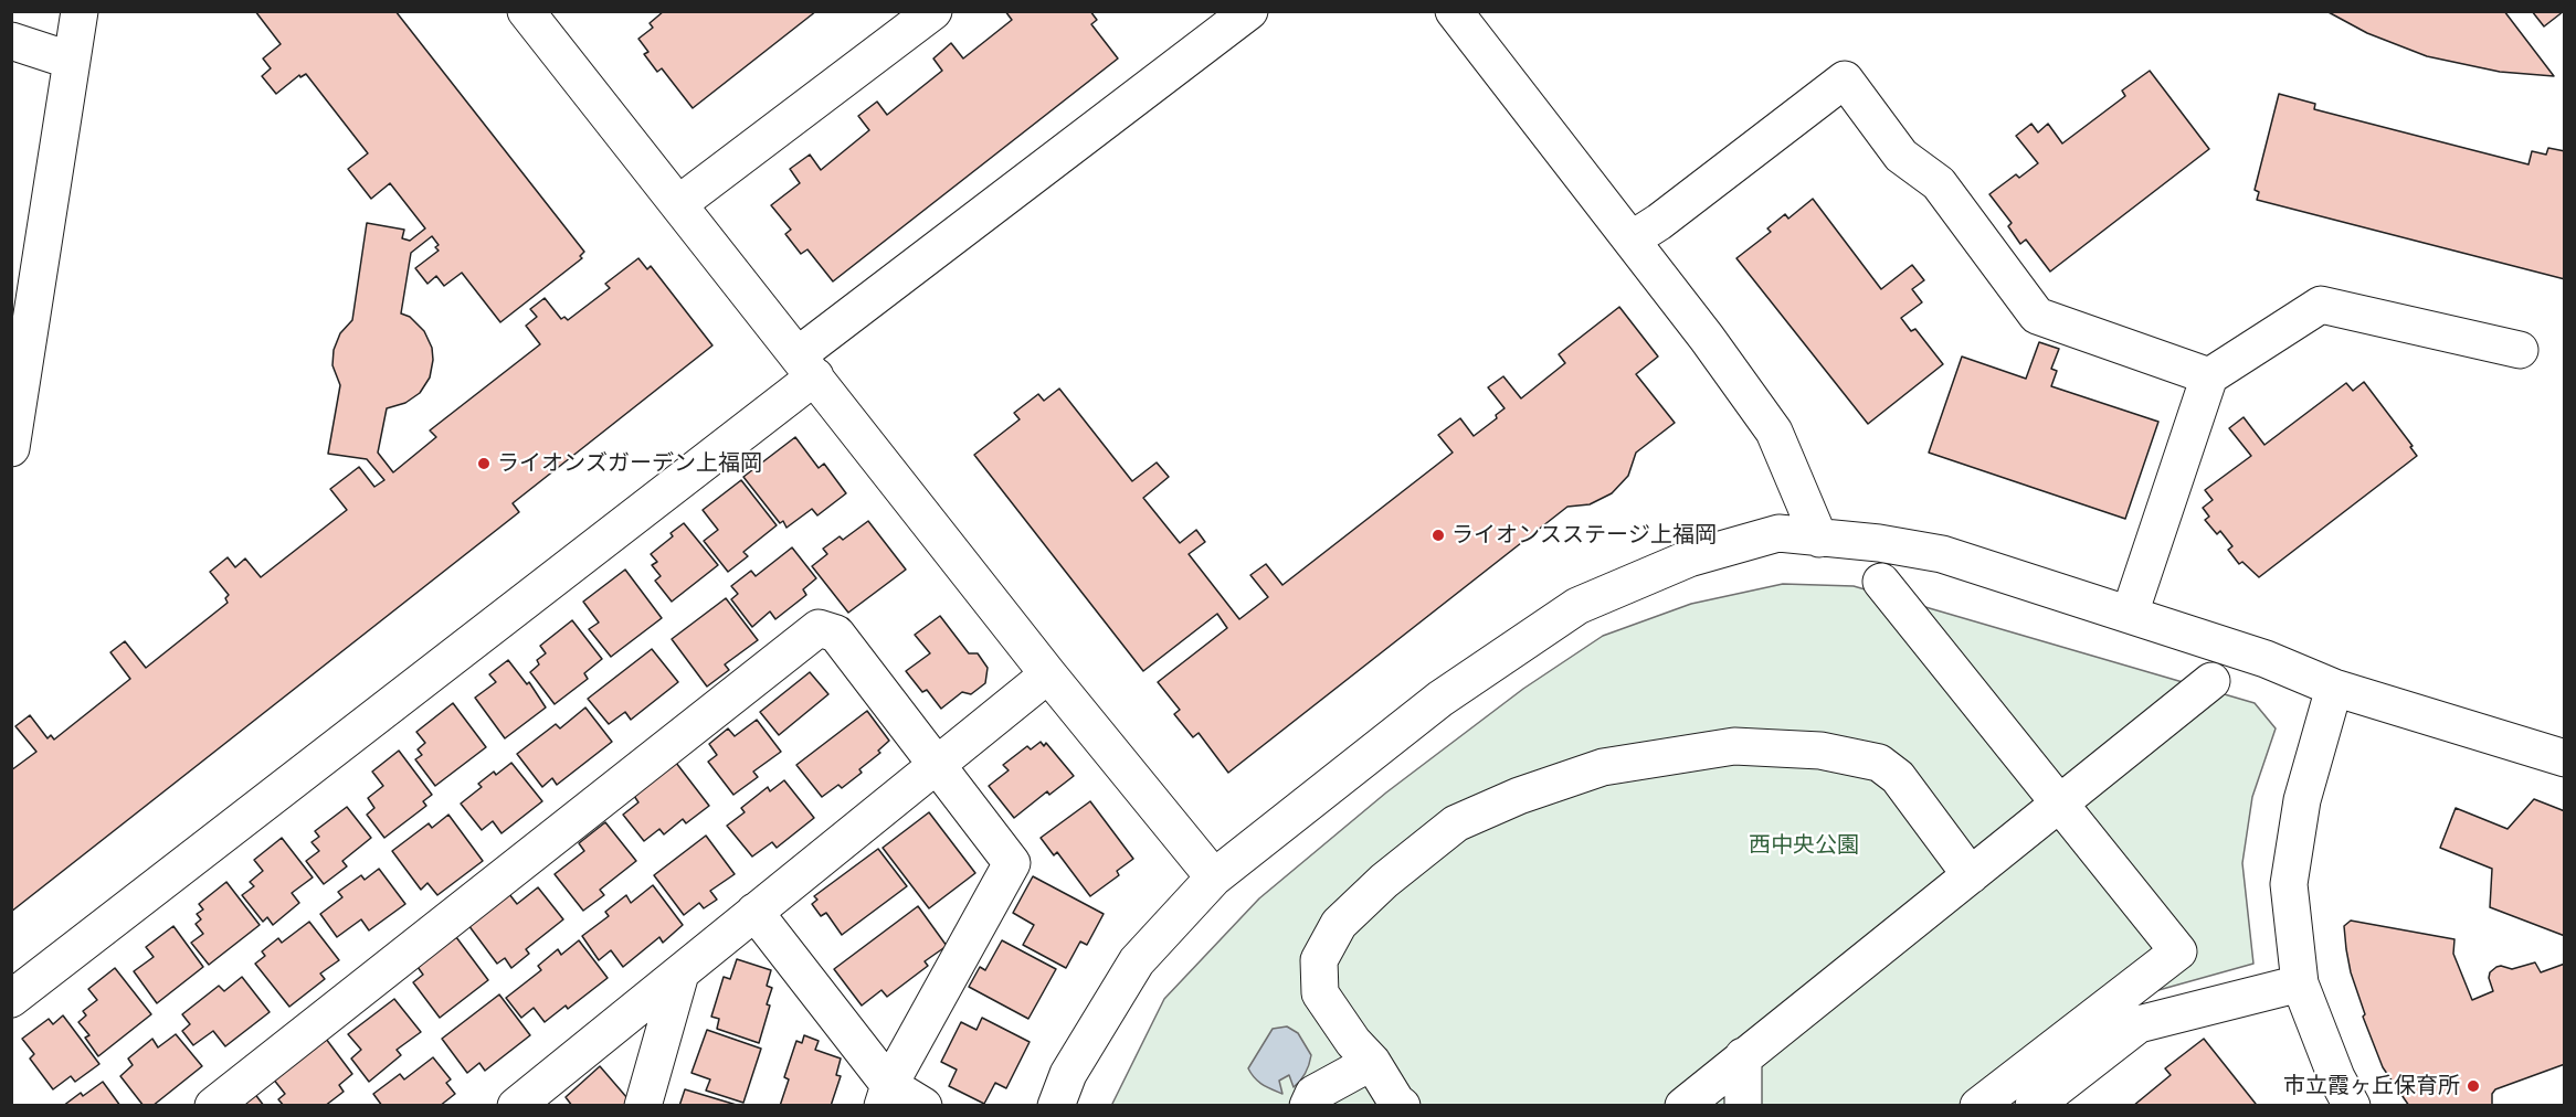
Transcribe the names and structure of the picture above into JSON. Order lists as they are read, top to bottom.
{
  "parks": ["西中央公園"],
  "places": ["ライオンズガーデン上福岡", "ライオンスステージ上福岡", "市立霞ヶ丘保育所"]
}
